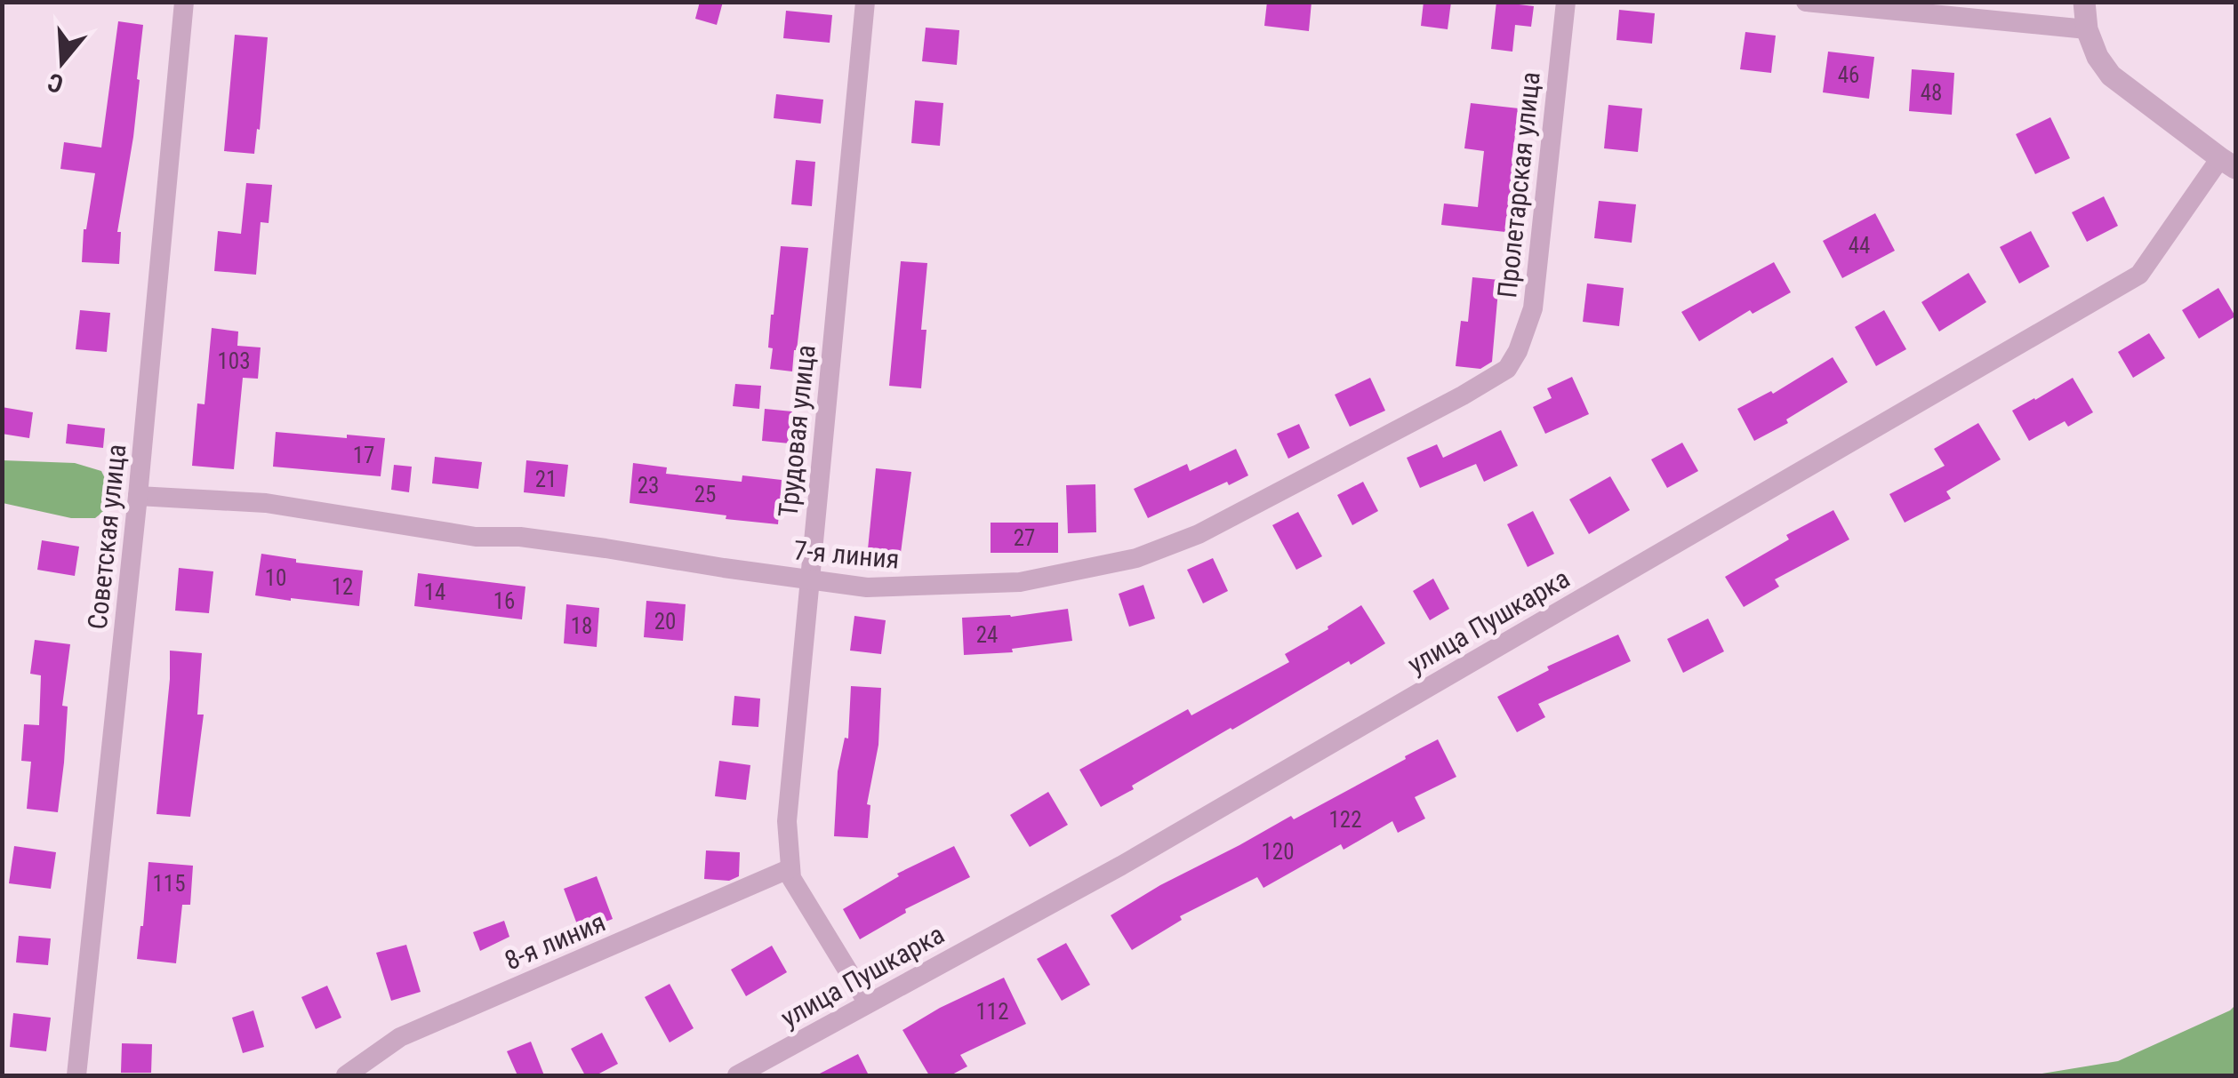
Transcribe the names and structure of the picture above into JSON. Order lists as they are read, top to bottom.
{
  "streets": {
    "street": [
      "Пролетарская улица",
      "Трудовая улица",
      "Советская улица",
      "7-я линия",
      "улица Пушкарка",
      "8-я линия"
    ]
  },
  "crossings": [
    ["Пролетарская улица", "7-я линия"],
    ["Трудовая улица", "7-я линия"],
    ["Трудовая улица", "улица Пушкарка"],
    ["Трудовая улица", "8-я линия"],
    ["Советская улица", "7-я линия"]
  ],
  "house_numbers": [
    "46",
    "48",
    "44",
    "103",
    "17",
    "21",
    "23",
    "25",
    "27",
    "10",
    "12",
    "14",
    "16",
    "20",
    "18",
    "24",
    "122",
    "120",
    "115",
    "112"
  ],
  "north": "bottom"
}
